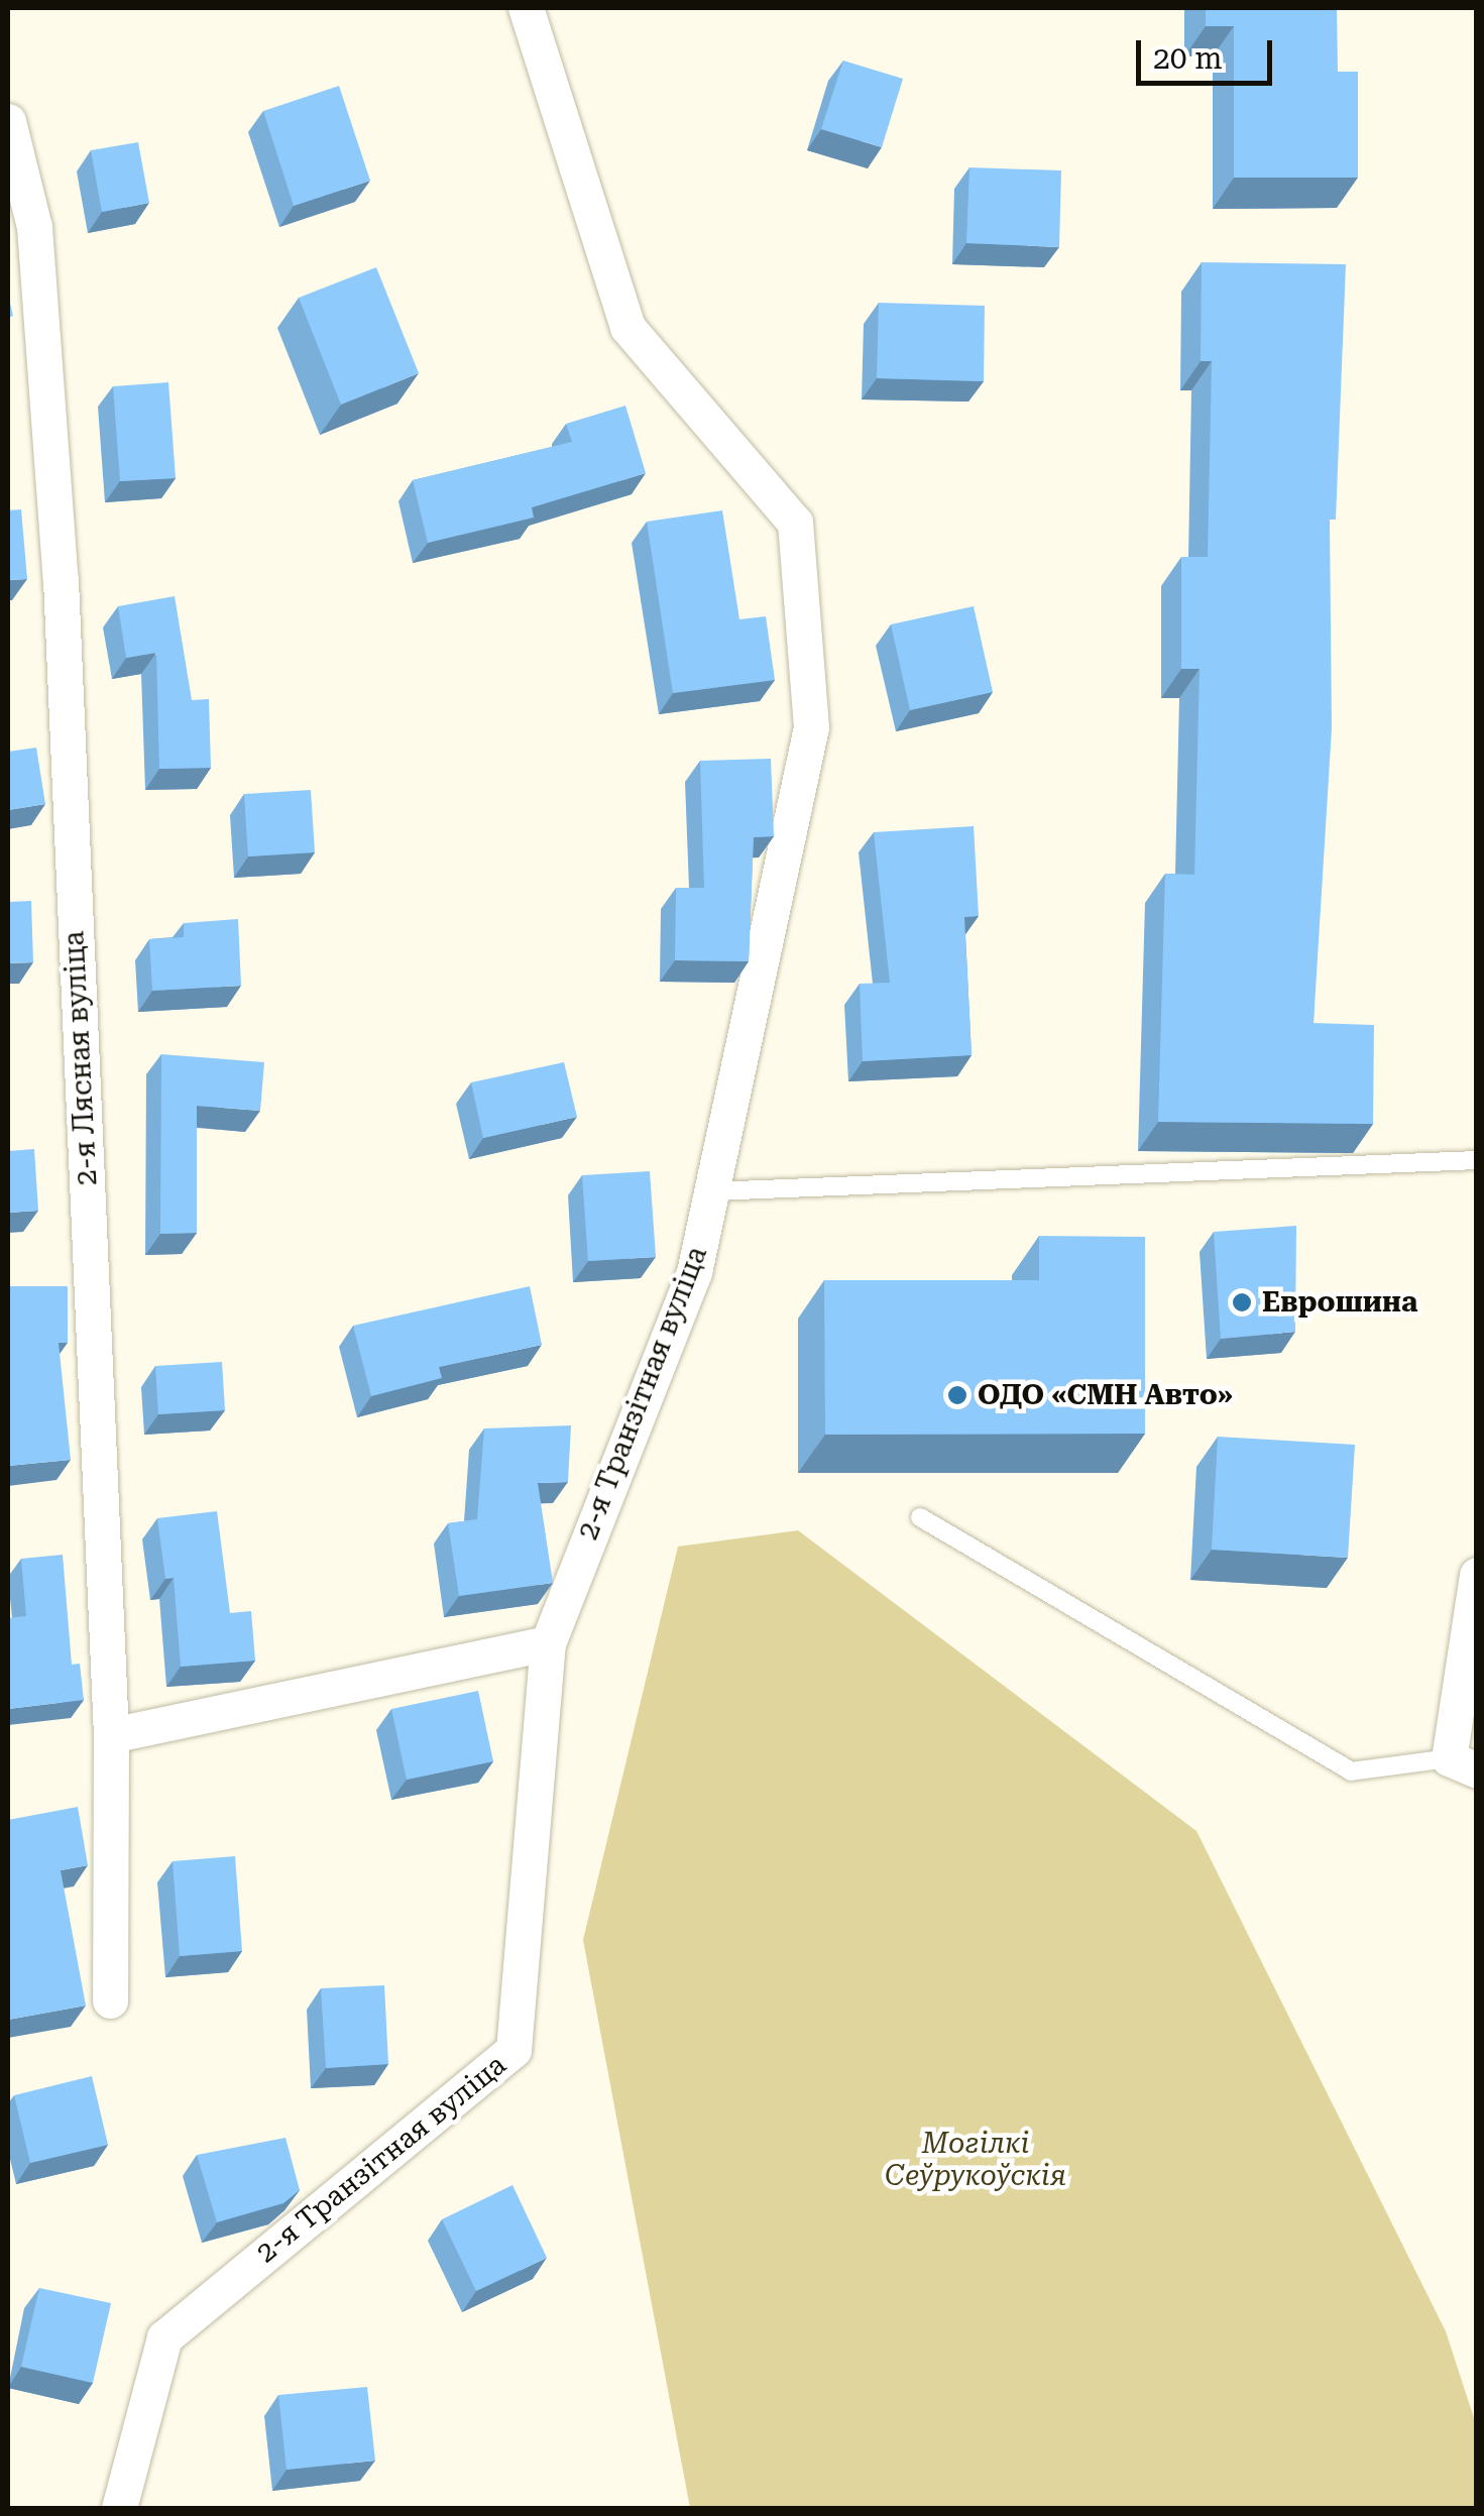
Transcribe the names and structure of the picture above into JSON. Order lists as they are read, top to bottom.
{
  "streets": {
    "street": ["2-я Лясная вуліца", "2-я Транзітная вуліца"]
  },
  "parks": ["Могілкі Сеўрукоўскія"],
  "places": ["Еврошина", "ОДО «СМН Авто»"],
  "scale_bar": "20 m"
}
